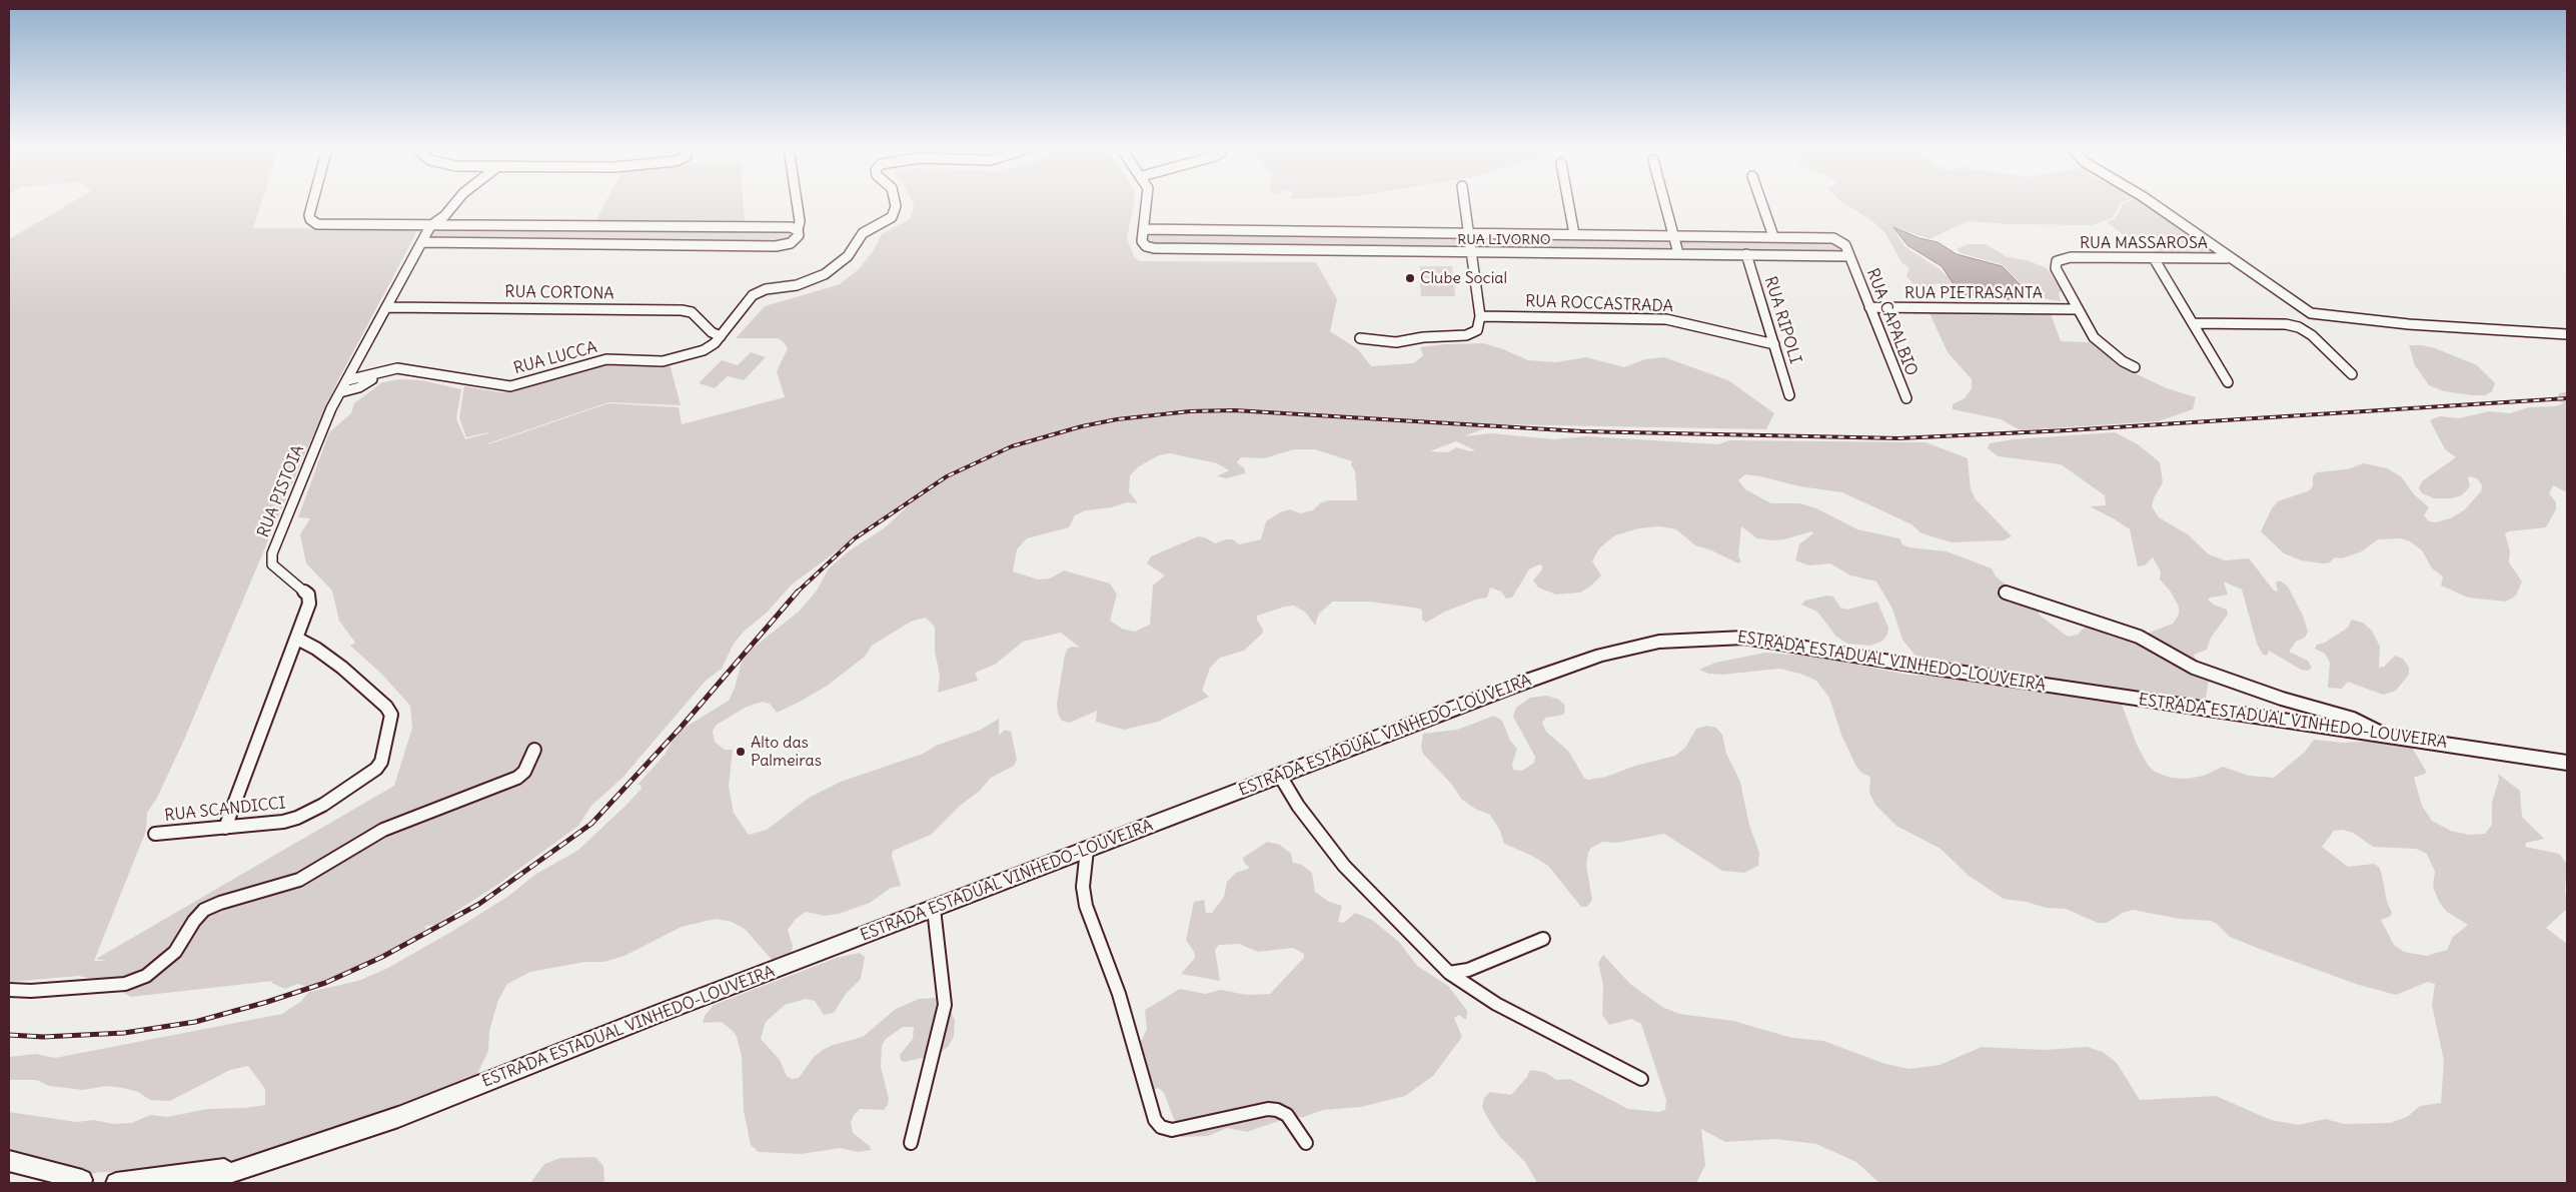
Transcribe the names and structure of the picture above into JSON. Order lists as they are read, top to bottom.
{
  "streets": {
    "main road": ["ESTRADA ESTADUAL VINHEDO-LOUVEIRA"],
    "street": [
      "RUA LIVORNO",
      "RUA MASSAROSA",
      "RUA CORTONA",
      "RUA PIETRASANTA",
      "RUA ROCCASTRADA",
      "RUA RIPOLI",
      "RUA CAPALBIO",
      "RUA LUCCA",
      "RUA PISTOIA",
      "RUA SCANDICCI"
    ]
  },
  "crossings": [
    ["RUA LIVORNO", "RUA RIPOLI"],
    ["RUA LIVORNO", "RUA CAPALBIO"],
    ["RUA MASSAROSA", "RUA PIETRASANTA"],
    ["RUA CORTONA", "RUA LUCCA"],
    ["RUA CORTONA", "RUA PISTOIA"],
    ["RUA PIETRASANTA", "RUA CAPALBIO"],
    ["RUA ROCCASTRADA", "RUA RIPOLI"],
    ["RUA LUCCA", "RUA PISTOIA"],
    ["RUA PISTOIA", "RUA SCANDICCI"]
  ],
  "places": ["Clube Social", "Alto das Palmeiras"]
}
